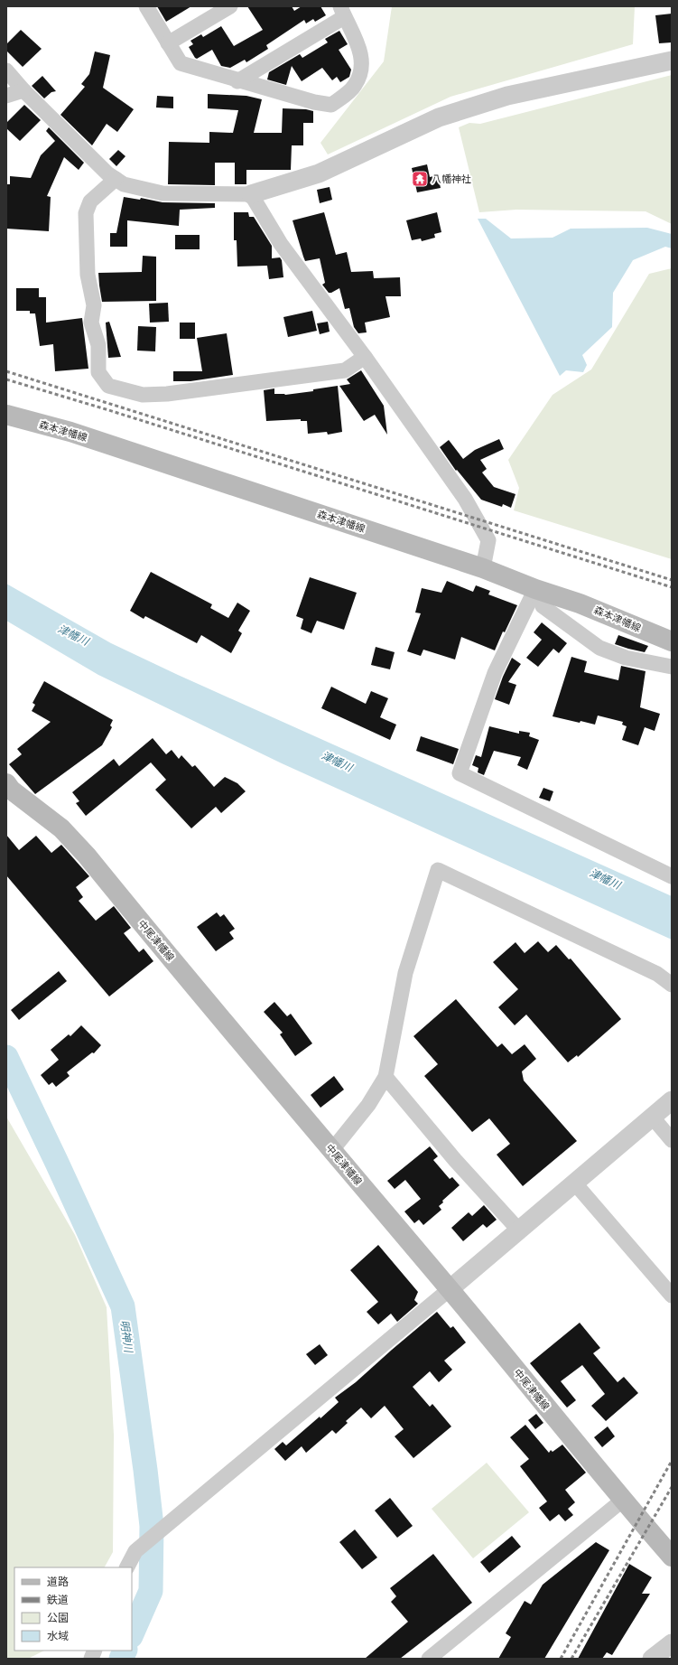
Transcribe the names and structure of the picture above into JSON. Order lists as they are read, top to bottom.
{
  "streets": {
    "main road": ["森本津幡線", "中尾津幡線"]
  },
  "water": ["津幡川", "明神川"],
  "places": {
    "temple": ["八幡神社"]
  },
  "legend": [
    "道路",
    "鉄道",
    "公園",
    "水域"
  ]
}
